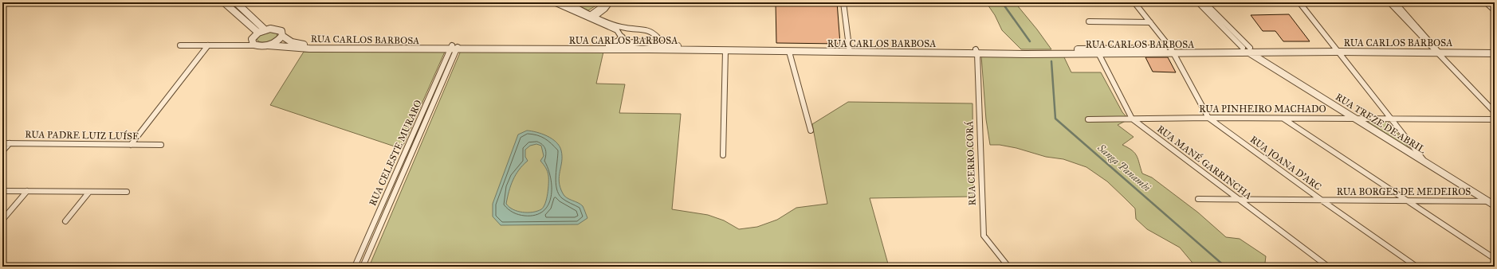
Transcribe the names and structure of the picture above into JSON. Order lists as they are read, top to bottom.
{
  "streets": {
    "street": [
      "RUA CARLOS BARBOSA",
      "RUA PINHEIRO MACHADO",
      "RUA TREZE DE ABRIL",
      "RUA PADRE LUIZ LUÍSE",
      "RUA CELESTE MURARO",
      "RUA MANÉ GARRINCHA",
      "RUA CERRO CORÁ",
      "RUA JOANA D'ARC",
      "RUA BORGES DE MEDEIROS"
    ]
  },
  "crossings": [
    ["RUA CARLOS BARBOSA", "RUA TREZE DE ABRIL"],
    ["RUA CARLOS BARBOSA", "RUA CELESTE MURARO"],
    ["RUA CARLOS BARBOSA", "RUA MANÉ GARRINCHA"],
    ["RUA CARLOS BARBOSA", "RUA CERRO CORÁ"],
    ["RUA CARLOS BARBOSA", "RUA JOANA D'ARC"],
    ["RUA PINHEIRO MACHADO", "RUA TREZE DE ABRIL"],
    ["RUA PINHEIRO MACHADO", "RUA MANÉ GARRINCHA"],
    ["RUA PINHEIRO MACHADO", "RUA JOANA D'ARC"],
    ["RUA TREZE DE ABRIL", "RUA BORGES DE MEDEIROS"],
    ["RUA MANÉ GARRINCHA", "RUA BORGES DE MEDEIROS"],
    ["RUA JOANA D'ARC", "RUA BORGES DE MEDEIROS"]
  ],
  "water": ["Sanga Panambi"]
}
